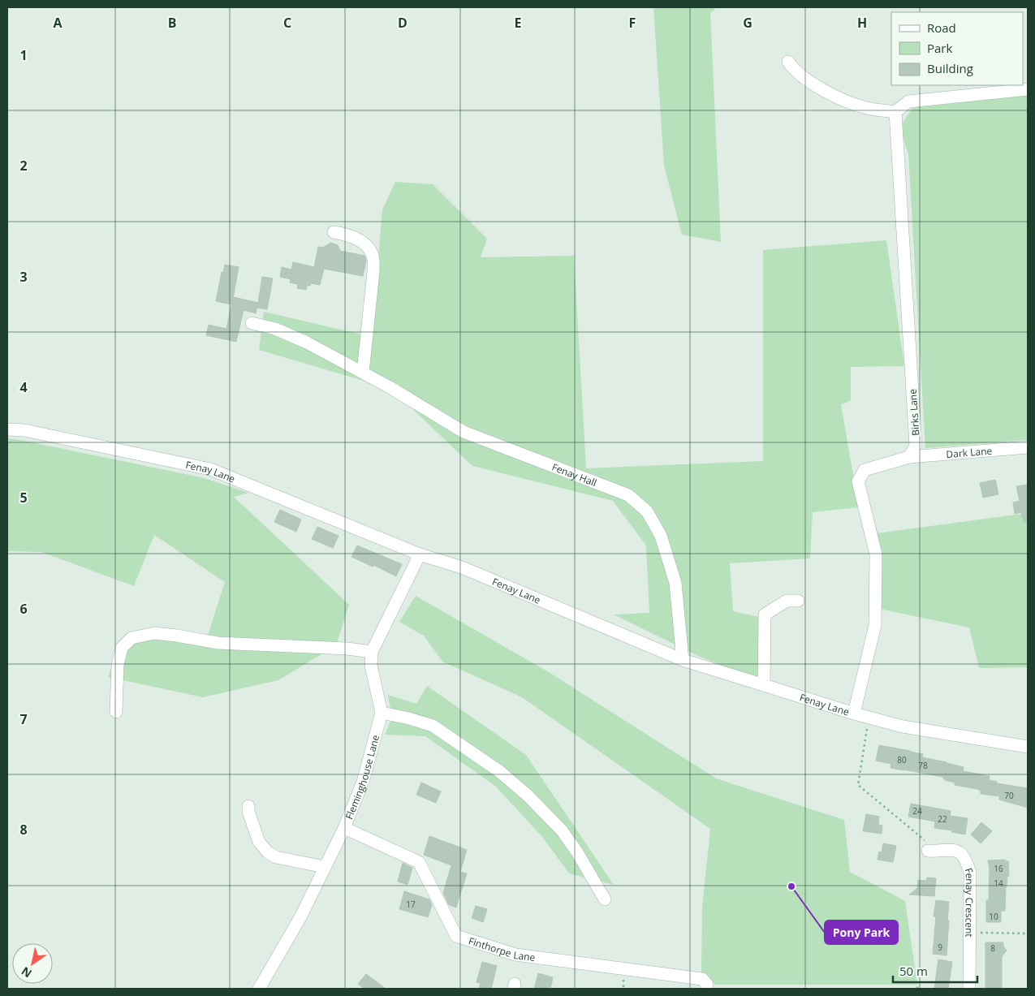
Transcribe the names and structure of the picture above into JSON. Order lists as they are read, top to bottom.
{
  "streets": {
    "street": [
      "Birks Lane",
      "Dark Lane",
      "Fenay Lane",
      "Fenay Hall",
      "Fleminghouse Lane",
      "Fenay Crescent",
      "Finthorpe Lane"
    ]
  },
  "crossings": [
    ["Birks Lane", "Dark Lane"],
    ["Fenay Lane", "Fenay Hall"],
    ["Fenay Lane", "Fleminghouse Lane"],
    ["Fleminghouse Lane", "Finthorpe Lane"]
  ],
  "places": ["Pony Park"],
  "house_numbers": [
    "80",
    "78",
    "70",
    "24",
    "22",
    "16",
    "14",
    "17",
    "10",
    "9",
    "8"
  ],
  "legend": ["Road", "Park", "Building"],
  "scale_bar": "50 m",
  "north": "bottom left",
  "grid": {
    "columns": [
      "A",
      "B",
      "C",
      "D",
      "E",
      "F",
      "G",
      "H"
    ],
    "rows": [
      "1",
      "2",
      "3",
      "4",
      "5",
      "6",
      "7",
      "8"
    ]
  }
}
